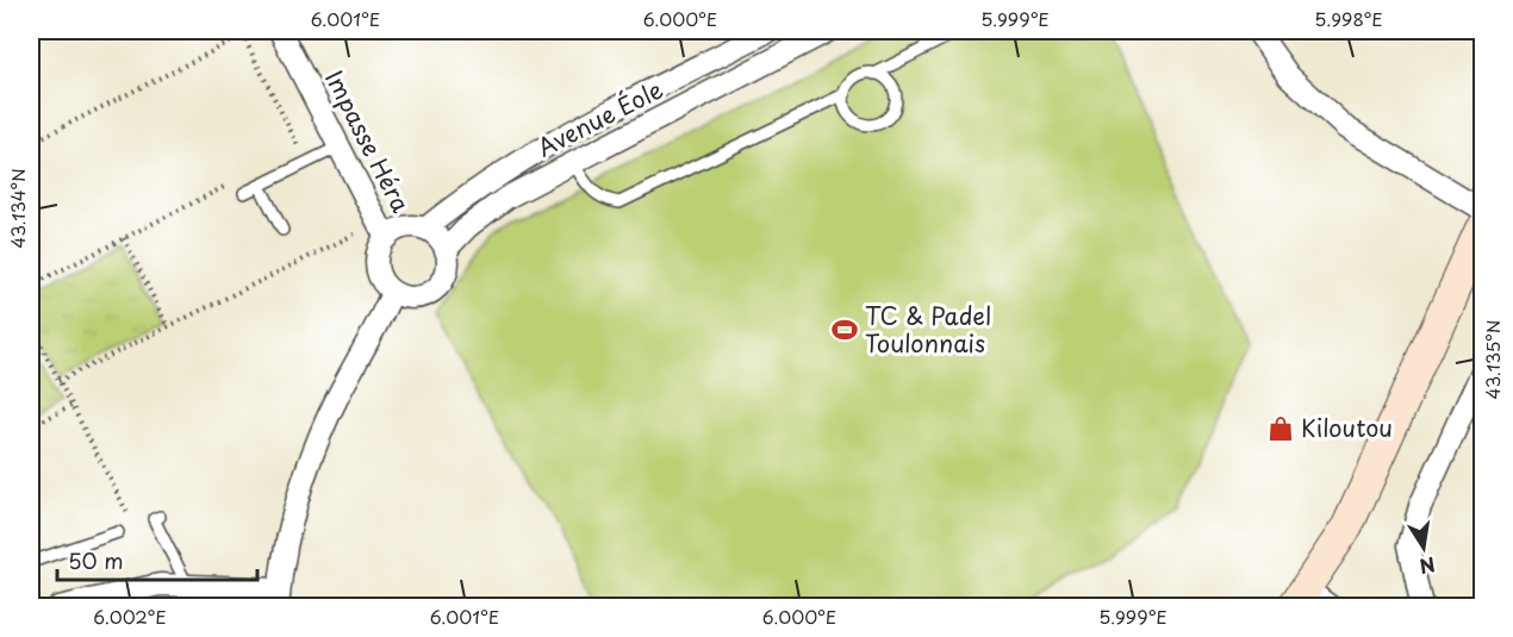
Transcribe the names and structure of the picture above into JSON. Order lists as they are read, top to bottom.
{
  "streets": {
    "street": ["Avenue Éole", "Impasse Héra"]
  },
  "crossings": [
    ["Avenue Éole", "Impasse Héra"]
  ],
  "places": {
    "sports": ["TC & Padel Toulonnais"],
    "shop": ["Kiloutou"]
  },
  "scale_bar": "50 m",
  "north": "bottom",
  "coordinates": [
    "6.001°E",
    "6.000°E",
    "5.999°E",
    "5.998°E",
    "43.134°N",
    "43.135°N",
    "6.002°E"
  ]
}
